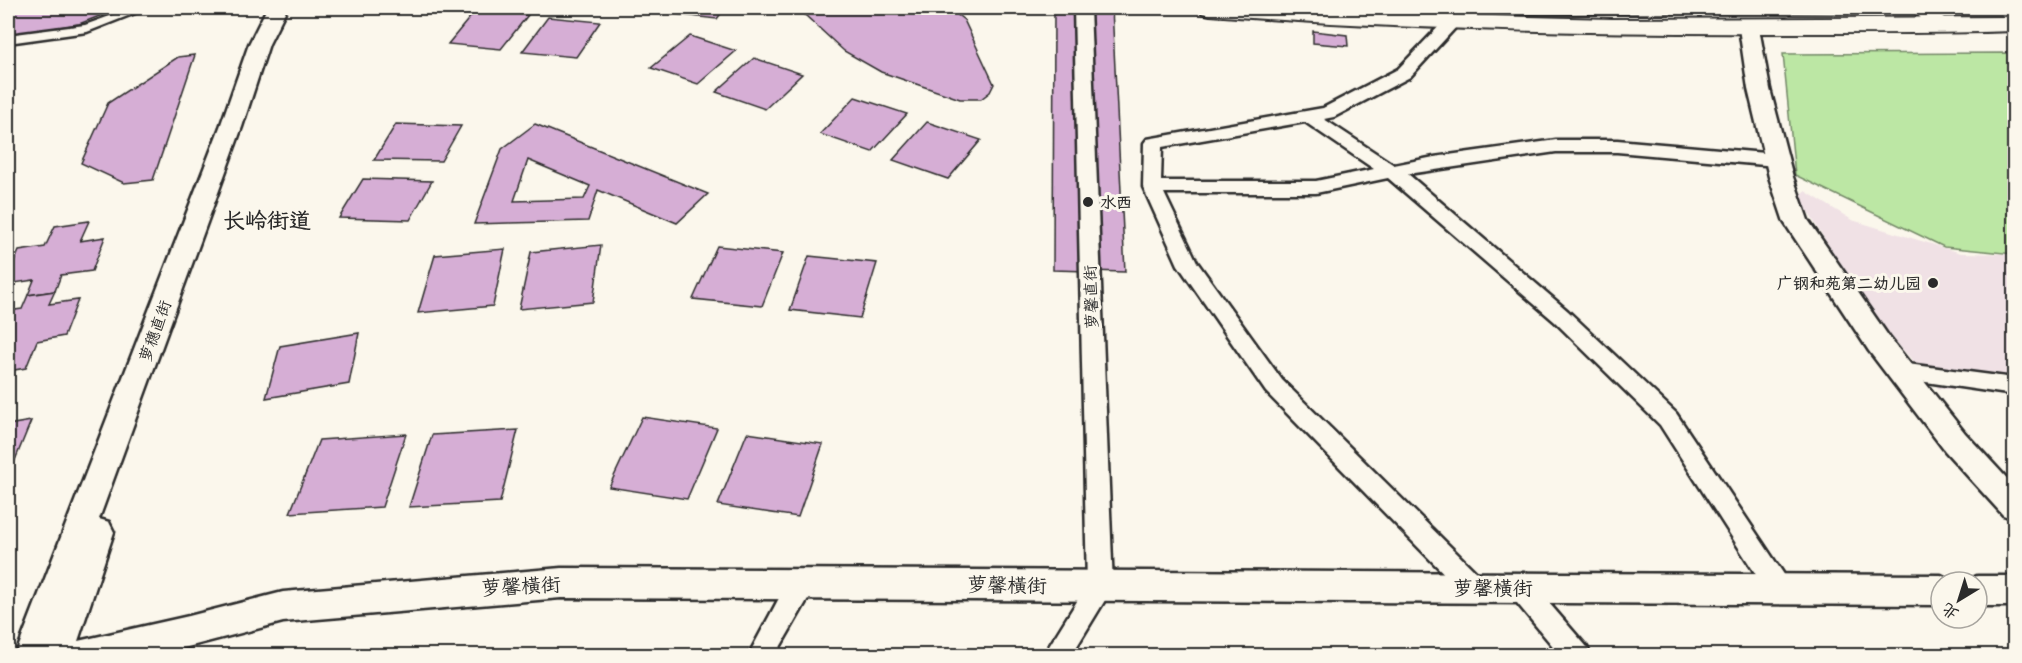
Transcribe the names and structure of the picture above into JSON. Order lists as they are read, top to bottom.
{
  "streets": {
    "street": ["萝馨直街", "萝穗直街", "萝馨横街"]
  },
  "crossings": [
    ["萝馨直街", "萝馨横街"]
  ],
  "districts": ["长岭街道"],
  "places": ["水西", "广钢和苑第二幼儿园"],
  "north": "bottom left"
}
